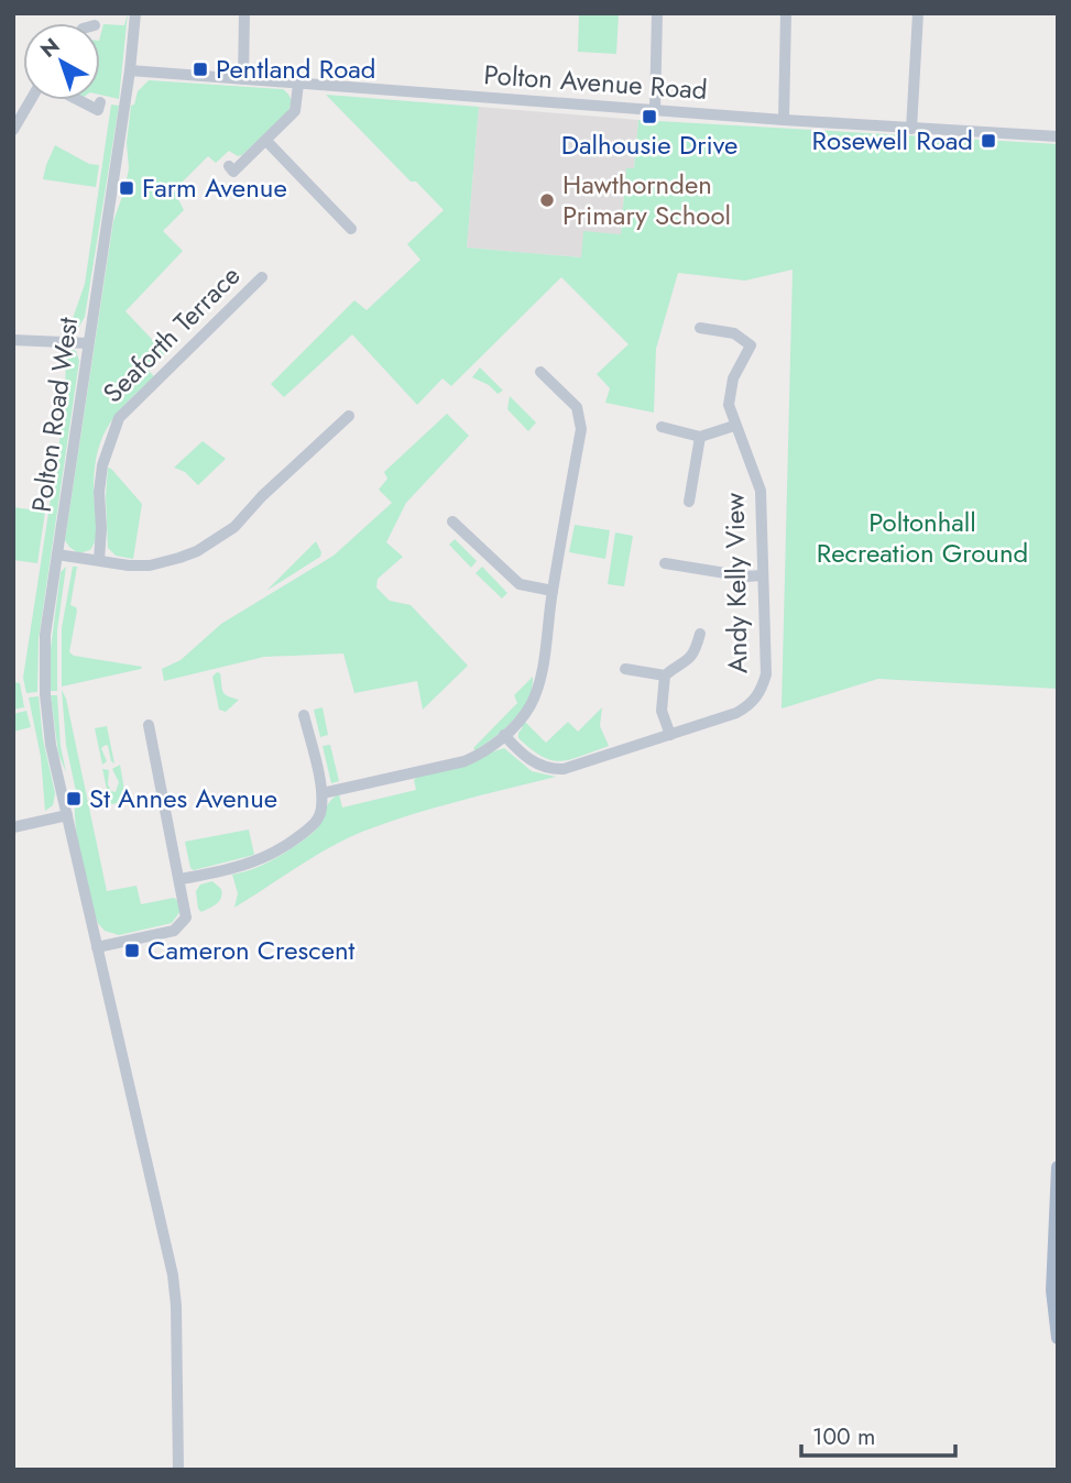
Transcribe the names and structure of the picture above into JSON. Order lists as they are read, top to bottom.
{
  "streets": {
    "street": [
      "Polton Avenue Road",
      "Seaforth Terrace",
      "Polton Road West",
      "Andy Kelly View"
    ]
  },
  "crossings": [
    ["Polton Avenue Road", "Polton Road West"]
  ],
  "parks": ["Poltonhall Recreation Ground"],
  "places": {
    "transit": [
      "Pentland Road",
      "Dalhousie Drive",
      "Rosewell Road",
      "Farm Avenue",
      "St Annes Avenue",
      "Cameron Crescent"
    ],
    "other": ["Hawthornden Primary School"]
  },
  "scale_bar": "100 m",
  "north": "top left"
}
